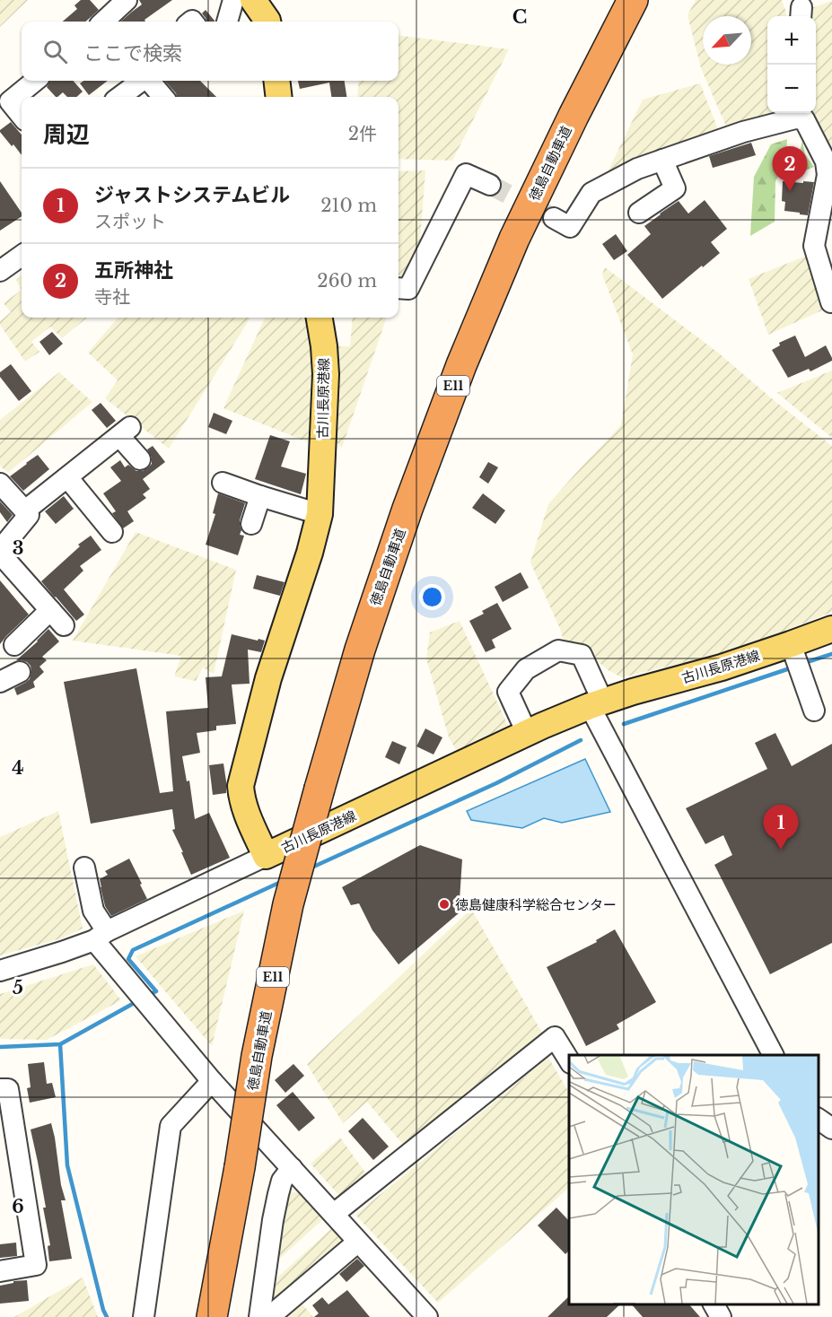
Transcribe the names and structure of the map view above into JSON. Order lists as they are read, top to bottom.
{
  "streets": {
    "highway": ["徳島自動車道", "E11"],
    "main road": ["古川長原港線"]
  },
  "places": ["徳島健康科学総合センター"],
  "north": "bottom left",
  "page": {
    "map_buttons": ["+", "−"],
    "search": "ここで検索",
    "heading": ["周辺", "2件"],
    "pins": ["2", "1"],
    "list": [
      {
        "mark": "1",
        "name": "ジャストシステムビル",
        "note": "スポット",
        "value": "210 m"
      },
      {
        "mark": "2",
        "name": "五所神社",
        "note": "寺社",
        "value": "260 m"
      }
    ]
  },
  "grid": {
    "columns": ["C"],
    "rows": [
      "3",
      "4",
      "5",
      "6"
    ]
  }
}
